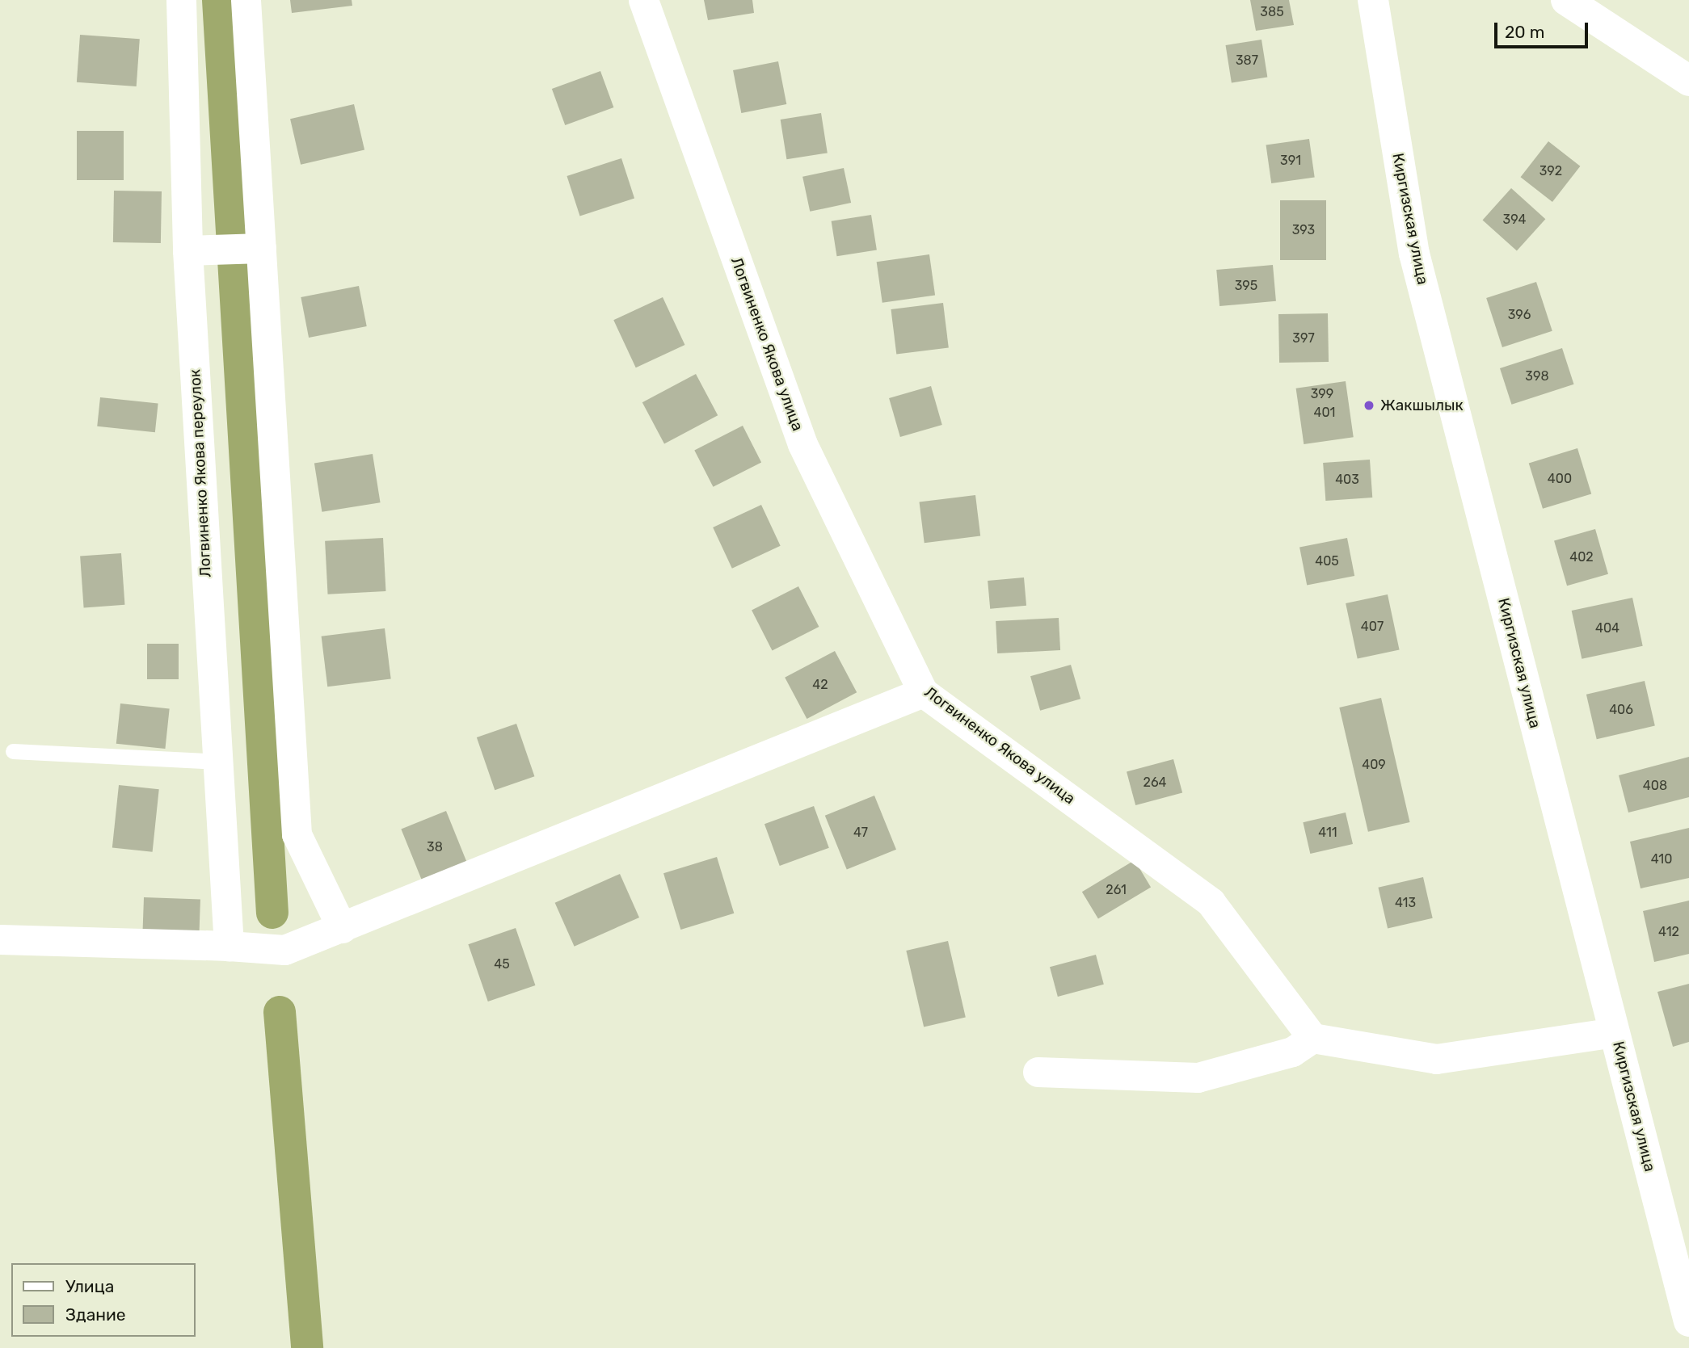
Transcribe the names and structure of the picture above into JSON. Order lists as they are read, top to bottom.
{
  "streets": {
    "main road": ["Киргизская улица"],
    "street": ["Логвиненко Якова улица", "Логвиненко Якова переулок"]
  },
  "places": ["Жакшылык"],
  "house_numbers": [
    "385",
    "387",
    "391",
    "392",
    "394",
    "393",
    "395",
    "396",
    "397",
    "398",
    "399",
    "401",
    "400",
    "403",
    "402",
    "405",
    "407",
    "404",
    "42",
    "406",
    "409",
    "264",
    "408",
    "47",
    "411",
    "38",
    "410",
    "261",
    "413",
    "412",
    "45"
  ],
  "legend": ["Улица", "Здание"],
  "scale_bar": "20 m"
}
